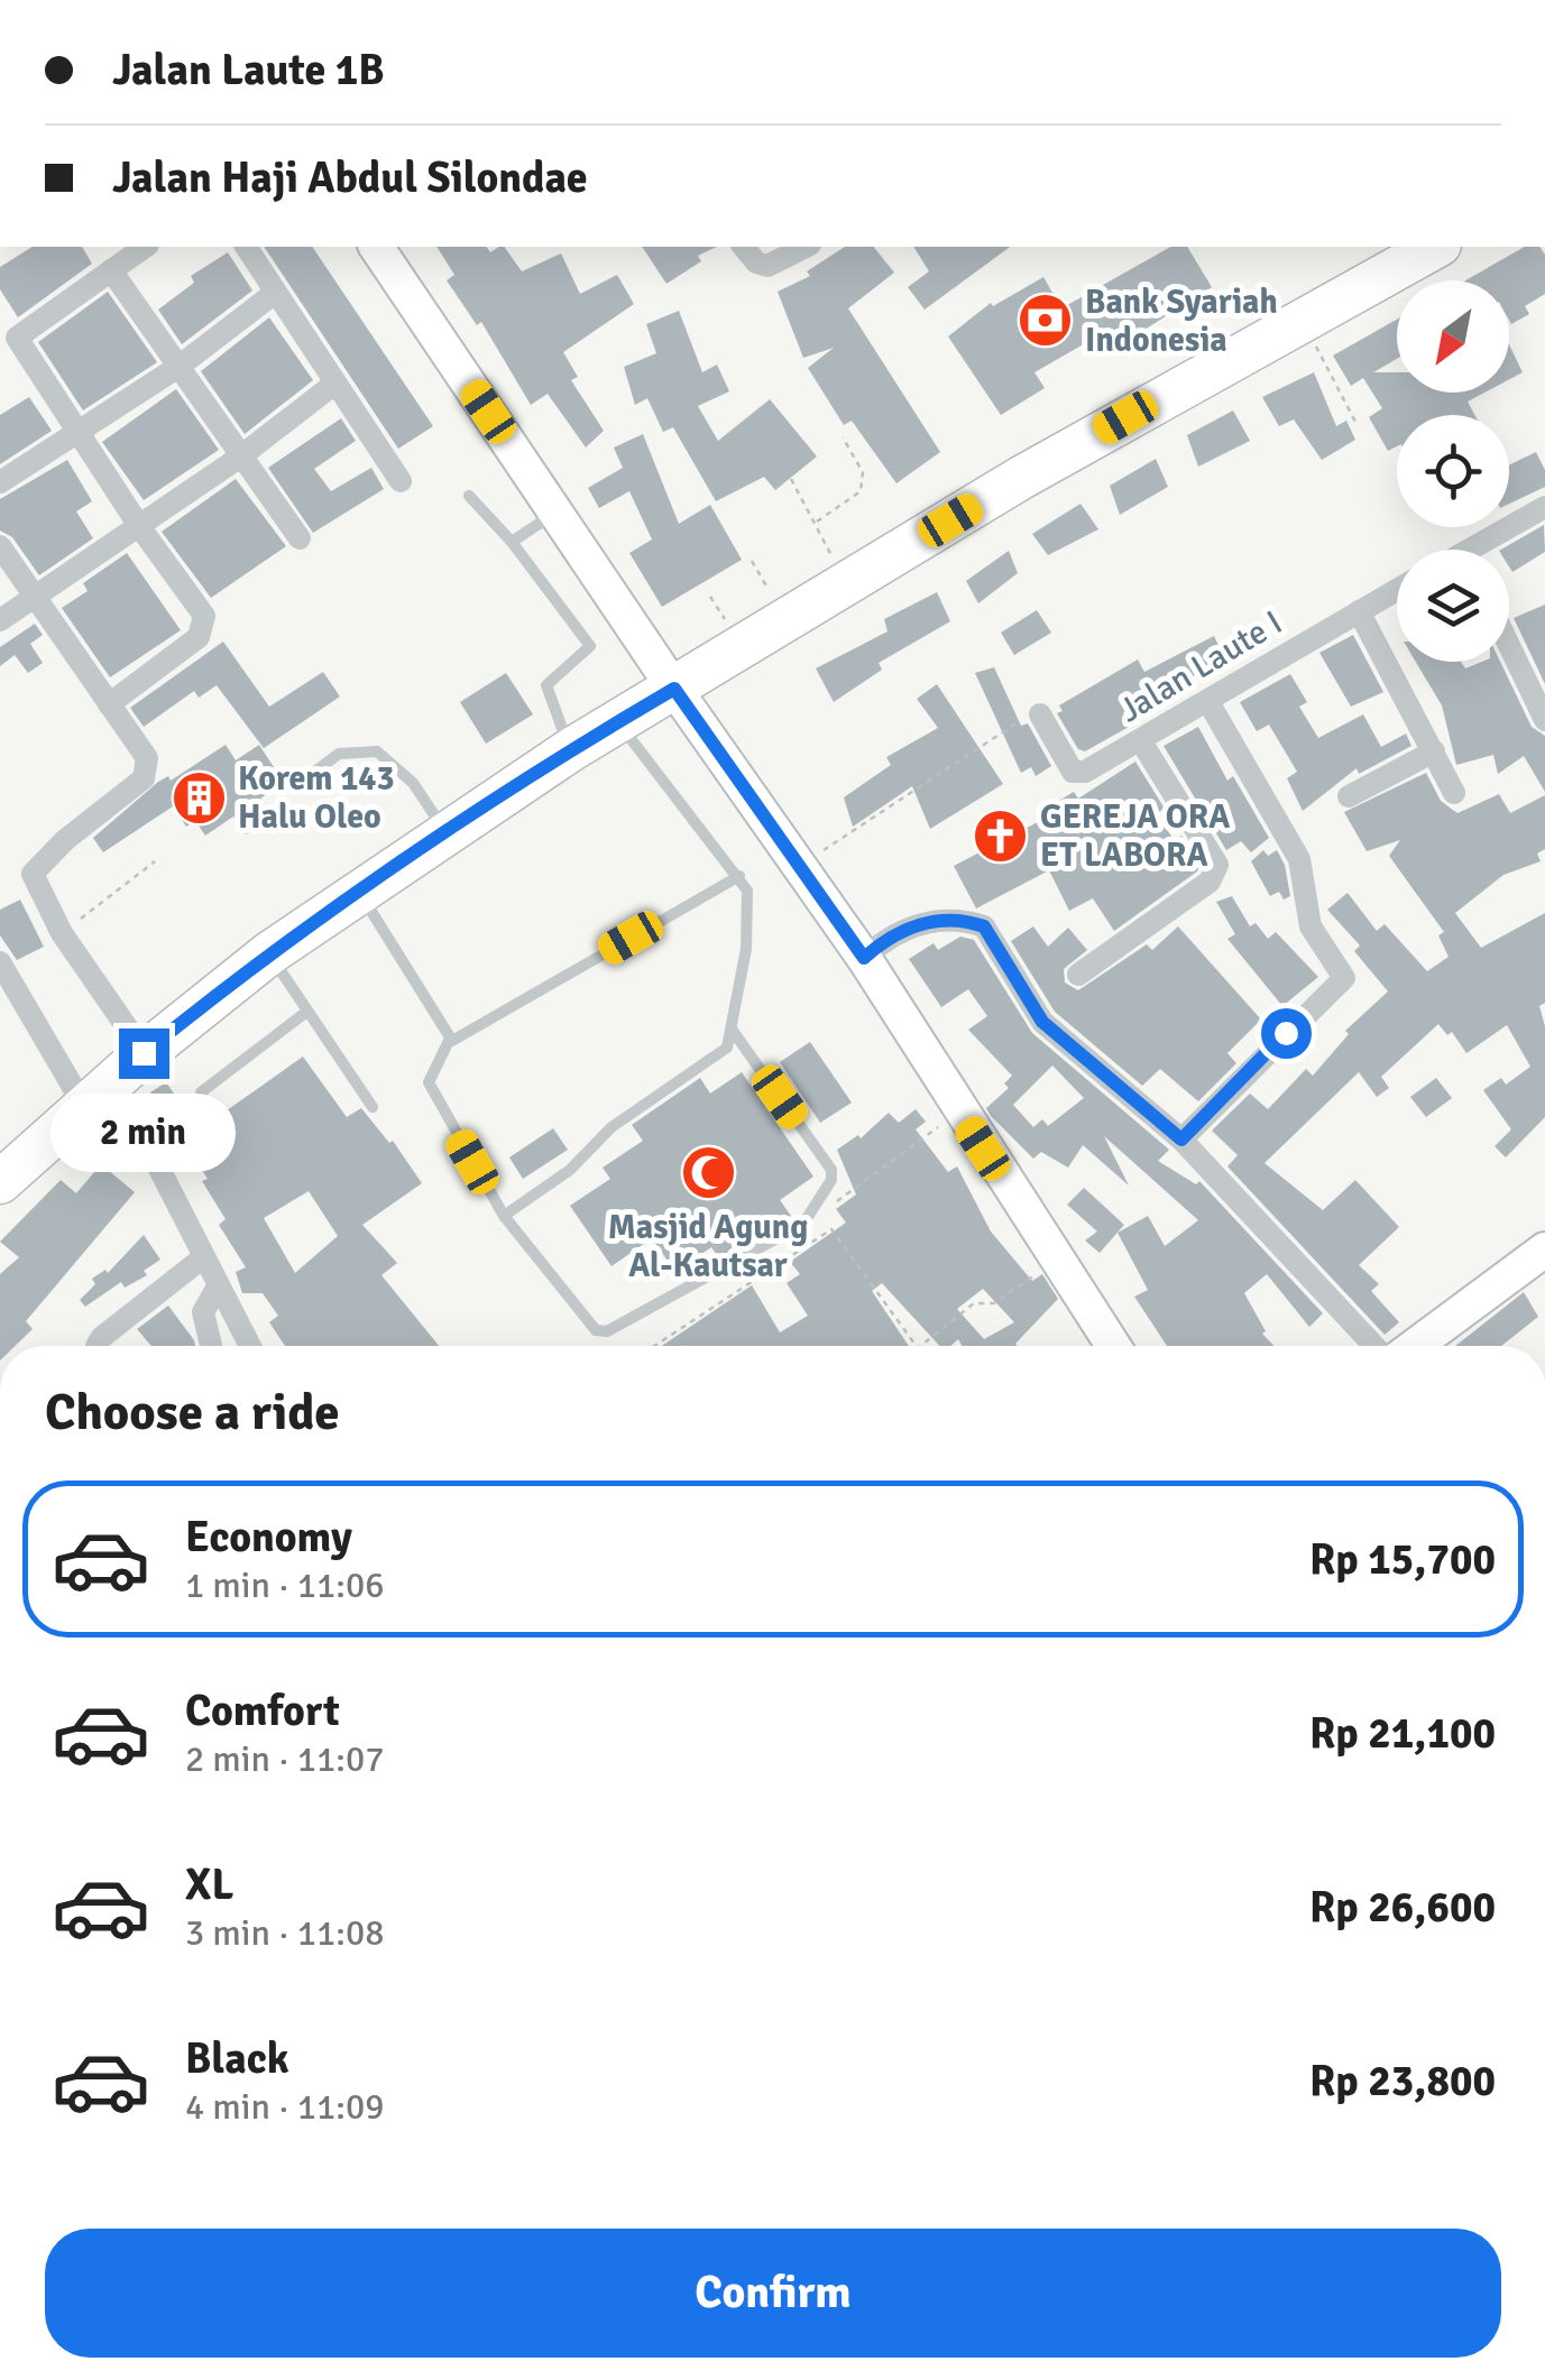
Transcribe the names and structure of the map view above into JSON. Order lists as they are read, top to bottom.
{
  "streets": {
    "street": ["Jalan Laute I"]
  },
  "places": {
    "bank": ["Bank Syariah Indonesia"],
    "building": ["Korem 143 Halu Oleo"],
    "church": ["GEREJA ORA ET LABORA"],
    "mosque": ["Masjid Agung Al-Kautsar"]
  },
  "north": "bottom left",
  "page": {
    "banner": ["Jalan Laute 1B", "Jalan Haji Abdul Silondae"],
    "bubble": "2 min",
    "heading": "Choose a ride",
    "list": [
      {
        "name": "Economy",
        "note": "1 min · 11:06",
        "value": "Rp 15,700"
      },
      {
        "name": "Comfort",
        "note": "2 min · 11:07",
        "value": "Rp 21,100"
      },
      {
        "name": "XL",
        "note": "3 min · 11:08",
        "value": "Rp 26,600"
      },
      {
        "name": "Black",
        "note": "4 min · 11:09",
        "value": "Rp 23,800"
      }
    ],
    "buttons": "Confirm"
  }
}
